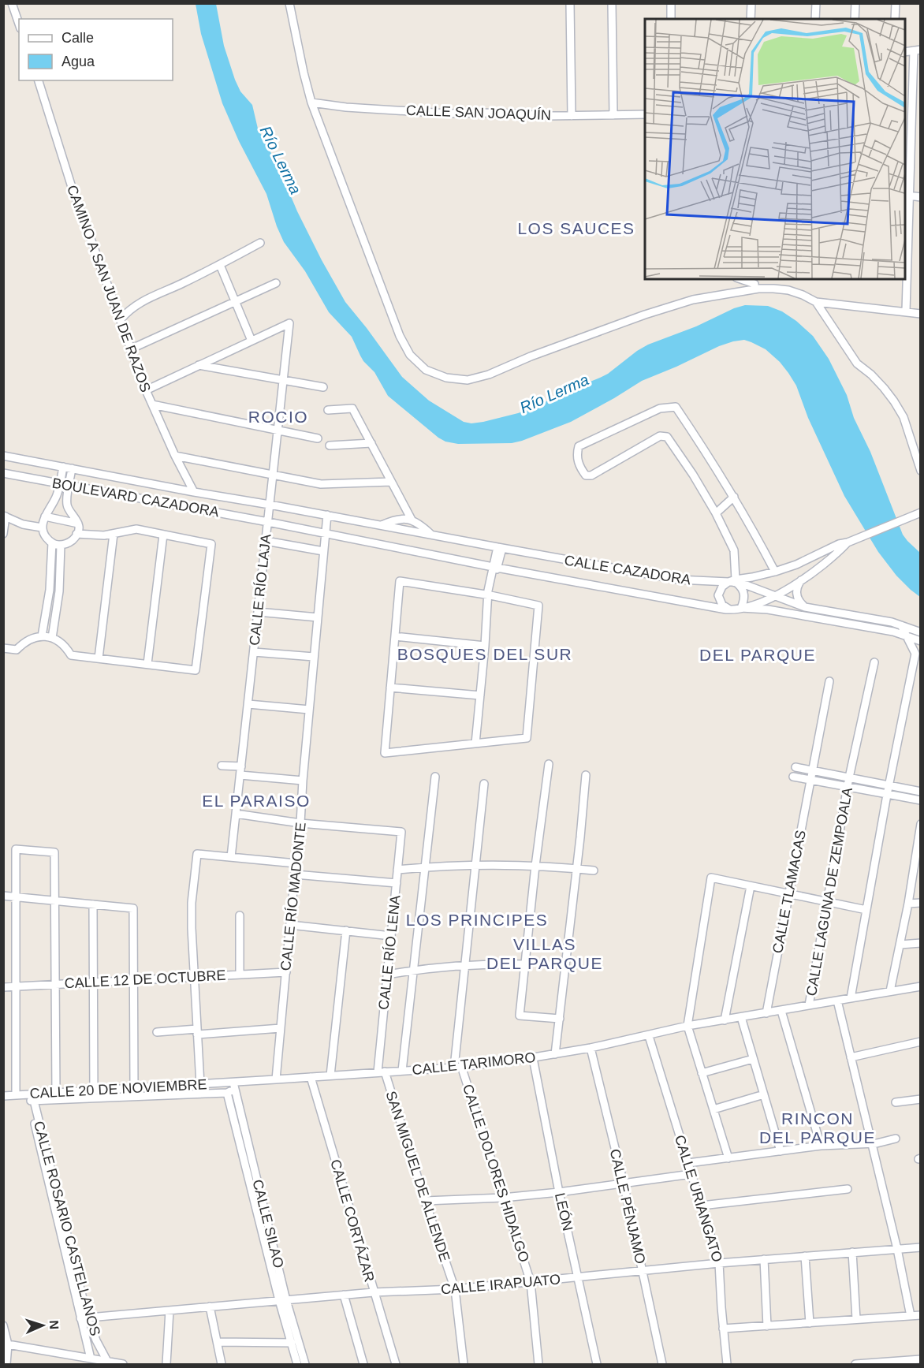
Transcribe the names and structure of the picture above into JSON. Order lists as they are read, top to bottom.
{
  "streets": {
    "street": [
      "CALLE SAN JOAQUÍN",
      "CAMINO A SAN JUAN DE RAZOS",
      "BOULEVARD CAZADORA",
      "CALLE CAZADORA",
      "CALLE RÍO LAJA",
      "CALLE TLAMACAS",
      "CALLE LAGUNA DE ZEMPOALA",
      "CALLE RÍO MADONTE",
      "CALLE RÍO LENA",
      "CALLE 12 DE OCTUBRE",
      "CALLE TARIMORO",
      "CALLE 20 DE NOVIEMBRE",
      "CALLE DOLORES HIDALGO",
      "SAN MIGUEL DE ALLENDE",
      "CALLE URIANGATO",
      "CALLE PÉNJAMO",
      "LEÓN",
      "CALLE CORTÁZAR",
      "CALLE SILAO",
      "CALLE ROSARIO CASTELLANOS",
      "CALLE IRAPUATO"
    ]
  },
  "crossings": [
    ["CAMINO A SAN JUAN DE RAZOS", "BOULEVARD CAZADORA"],
    ["CAMINO A SAN JUAN DE RAZOS", "CALLE CAZADORA"],
    ["BOULEVARD CAZADORA", "CALLE CAZADORA"],
    ["BOULEVARD CAZADORA", "CALLE RÍO LAJA"],
    ["CALLE CAZADORA", "CALLE RÍO LAJA"],
    ["CALLE CAZADORA", "CALLE RÍO MADONTE"],
    ["CALLE TLAMACAS", "CALLE TARIMORO"],
    ["CALLE LAGUNA DE ZEMPOALA", "CALLE TARIMORO"],
    ["CALLE RÍO MADONTE", "CALLE RÍO LENA"],
    ["CALLE RÍO MADONTE", "CALLE 12 DE OCTUBRE"],
    ["CALLE RÍO MADONTE", "CALLE TARIMORO"],
    ["CALLE RÍO LENA", "CALLE TARIMORO"],
    ["CALLE RÍO LENA", "SAN MIGUEL DE ALLENDE"],
    ["CALLE TARIMORO", "CALLE 20 DE NOVIEMBRE"],
    ["CALLE TARIMORO", "CALLE DOLORES HIDALGO"],
    ["CALLE TARIMORO", "SAN MIGUEL DE ALLENDE"],
    ["CALLE TARIMORO", "CALLE URIANGATO"],
    ["CALLE TARIMORO", "CALLE PÉNJAMO"],
    ["CALLE TARIMORO", "LEÓN"],
    ["CALLE TARIMORO", "CALLE CORTÁZAR"],
    ["CALLE TARIMORO", "CALLE SILAO"],
    ["CALLE 20 DE NOVIEMBRE", "CALLE SILAO"],
    ["CALLE 20 DE NOVIEMBRE", "CALLE ROSARIO CASTELLANOS"],
    ["CALLE DOLORES HIDALGO", "CALLE IRAPUATO"],
    ["SAN MIGUEL DE ALLENDE", "CALLE IRAPUATO"],
    ["CALLE URIANGATO", "CALLE IRAPUATO"],
    ["CALLE PÉNJAMO", "CALLE IRAPUATO"],
    ["LEÓN", "CALLE IRAPUATO"],
    ["CALLE CORTÁZAR", "CALLE IRAPUATO"],
    ["CALLE SILAO", "CALLE IRAPUATO"],
    ["CALLE ROSARIO CASTELLANOS", "CALLE IRAPUATO"]
  ],
  "districts": [
    "LOS SAUCES",
    "ROCIO",
    "BOSQUES DEL SUR",
    "DEL PARQUE",
    "EL PARAISO",
    "LOS PRINCIPES",
    "VILLAS DEL PARQUE",
    "RINCON DEL PARQUE"
  ],
  "water": ["Río Lerma"],
  "legend": ["Calle", "Agua"],
  "north": "right"
}
